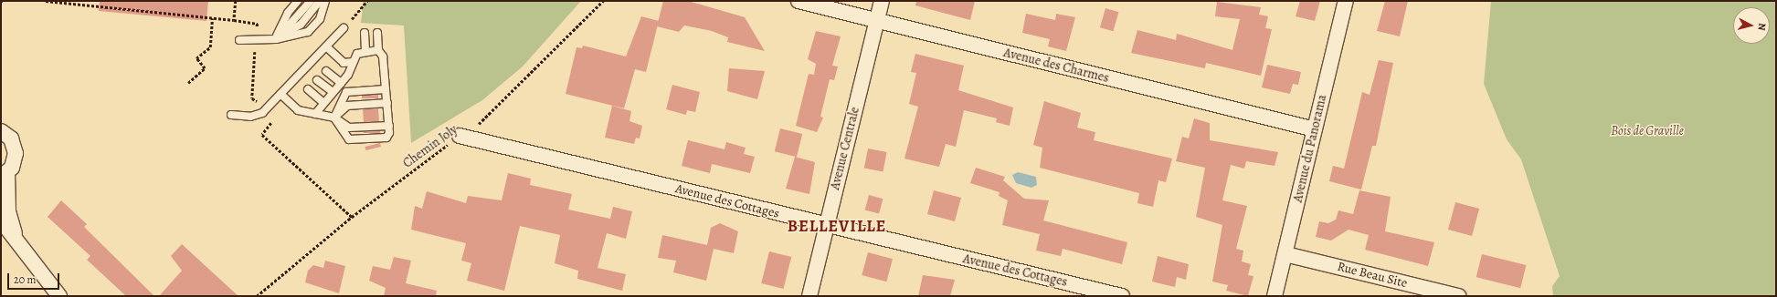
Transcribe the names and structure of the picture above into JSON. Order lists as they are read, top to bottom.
{
  "streets": {
    "street": [
      "Avenue des Charmes",
      "Avenue Centrale",
      "Avenue du Panorama",
      "Avenue des Cottages",
      "Rue Beau Site"
    ],
    "path": ["Chemin Joly"]
  },
  "crossings": [
    ["Avenue des Charmes", "Avenue Centrale"],
    ["Avenue des Charmes", "Avenue du Panorama"],
    ["Chemin Joly", "Avenue des Cottages"],
    ["Avenue Centrale", "Avenue des Cottages"],
    ["Avenue du Panorama", "Rue Beau Site"]
  ],
  "districts": ["BELLEVILLE"],
  "parks": ["Bois de Graville"],
  "scale_bar": "20 m",
  "north": "right"
}
